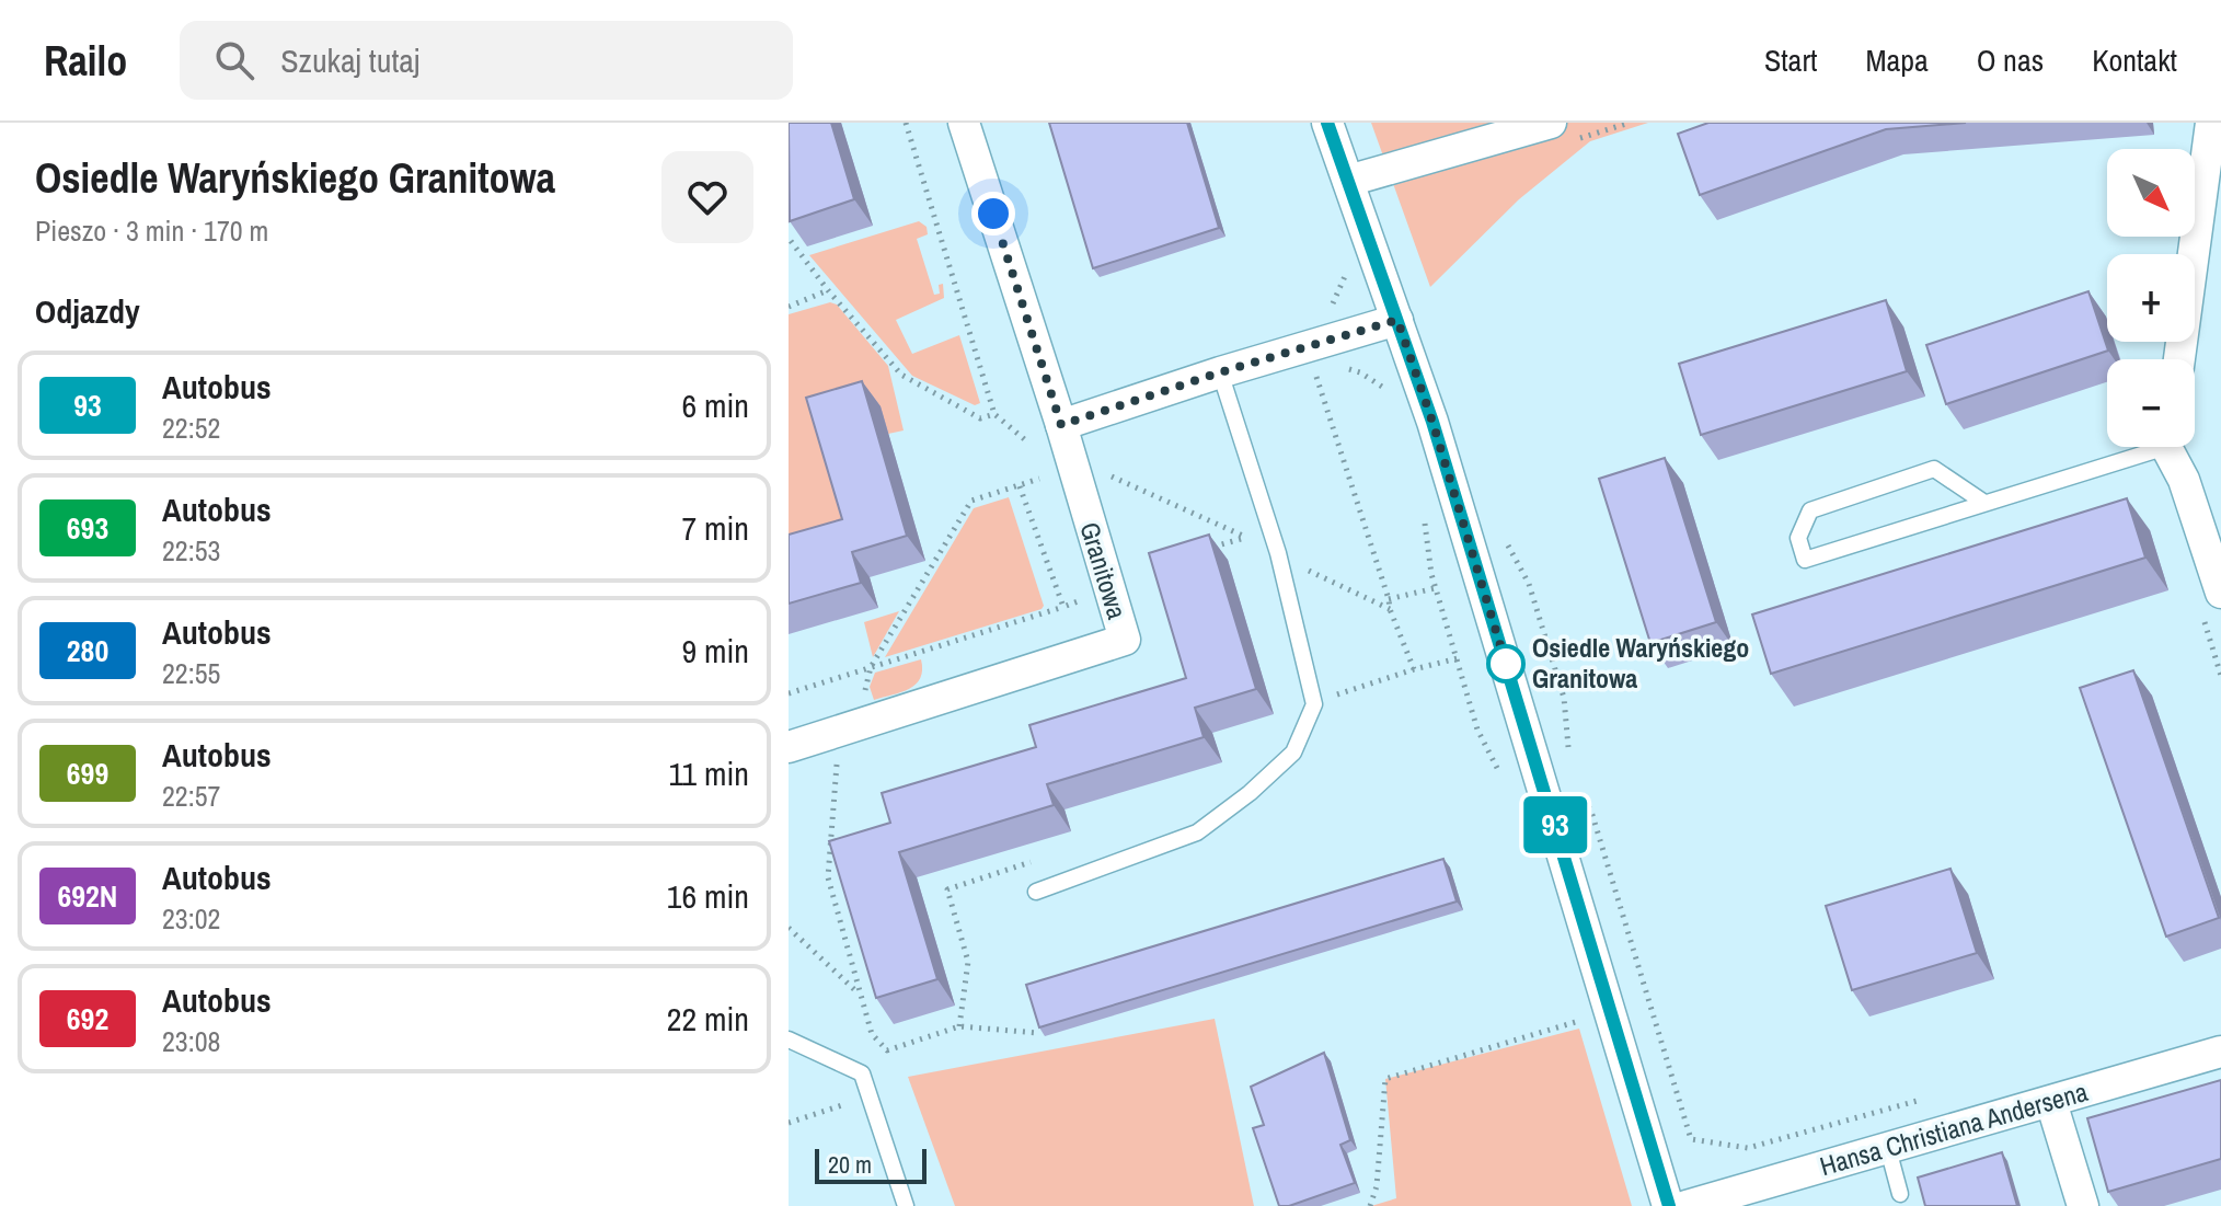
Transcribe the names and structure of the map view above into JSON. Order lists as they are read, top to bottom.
{
  "streets": {
    "street": ["Granitowa", "Hansa Christiana Andersena"]
  },
  "places": ["Osiedle Waryńskiego Granitowa"],
  "lines": ["bus line 93"],
  "scale_bar": "20 m",
  "north": "bottom right",
  "page": {
    "header": "Railo",
    "search": "Szukaj tutaj",
    "nav": [
      "Start",
      "Mapa",
      "O nas",
      "Kontakt"
    ],
    "heading": [
      ["Osiedle Waryńskiego Granitowa", "Pieszo · 3 min · 170 m"],
      "Odjazdy"
    ],
    "on_map": "93",
    "map_buttons": ["+", "−"],
    "list": [
      {
        "mark": "93",
        "name": "Autobus",
        "note": "22:52",
        "value": "6 min"
      },
      {
        "mark": "693",
        "name": "Autobus",
        "note": "22:53",
        "value": "7 min"
      },
      {
        "mark": "280",
        "name": "Autobus",
        "note": "22:55",
        "value": "9 min"
      },
      {
        "mark": "699",
        "name": "Autobus",
        "note": "22:57",
        "value": "11 min"
      },
      {
        "mark": "692N",
        "name": "Autobus",
        "note": "23:02",
        "value": "16 min"
      },
      {
        "mark": "692",
        "name": "Autobus",
        "note": "23:08",
        "value": "22 min"
      }
    ],
    "scale": "20 m"
  }
}
